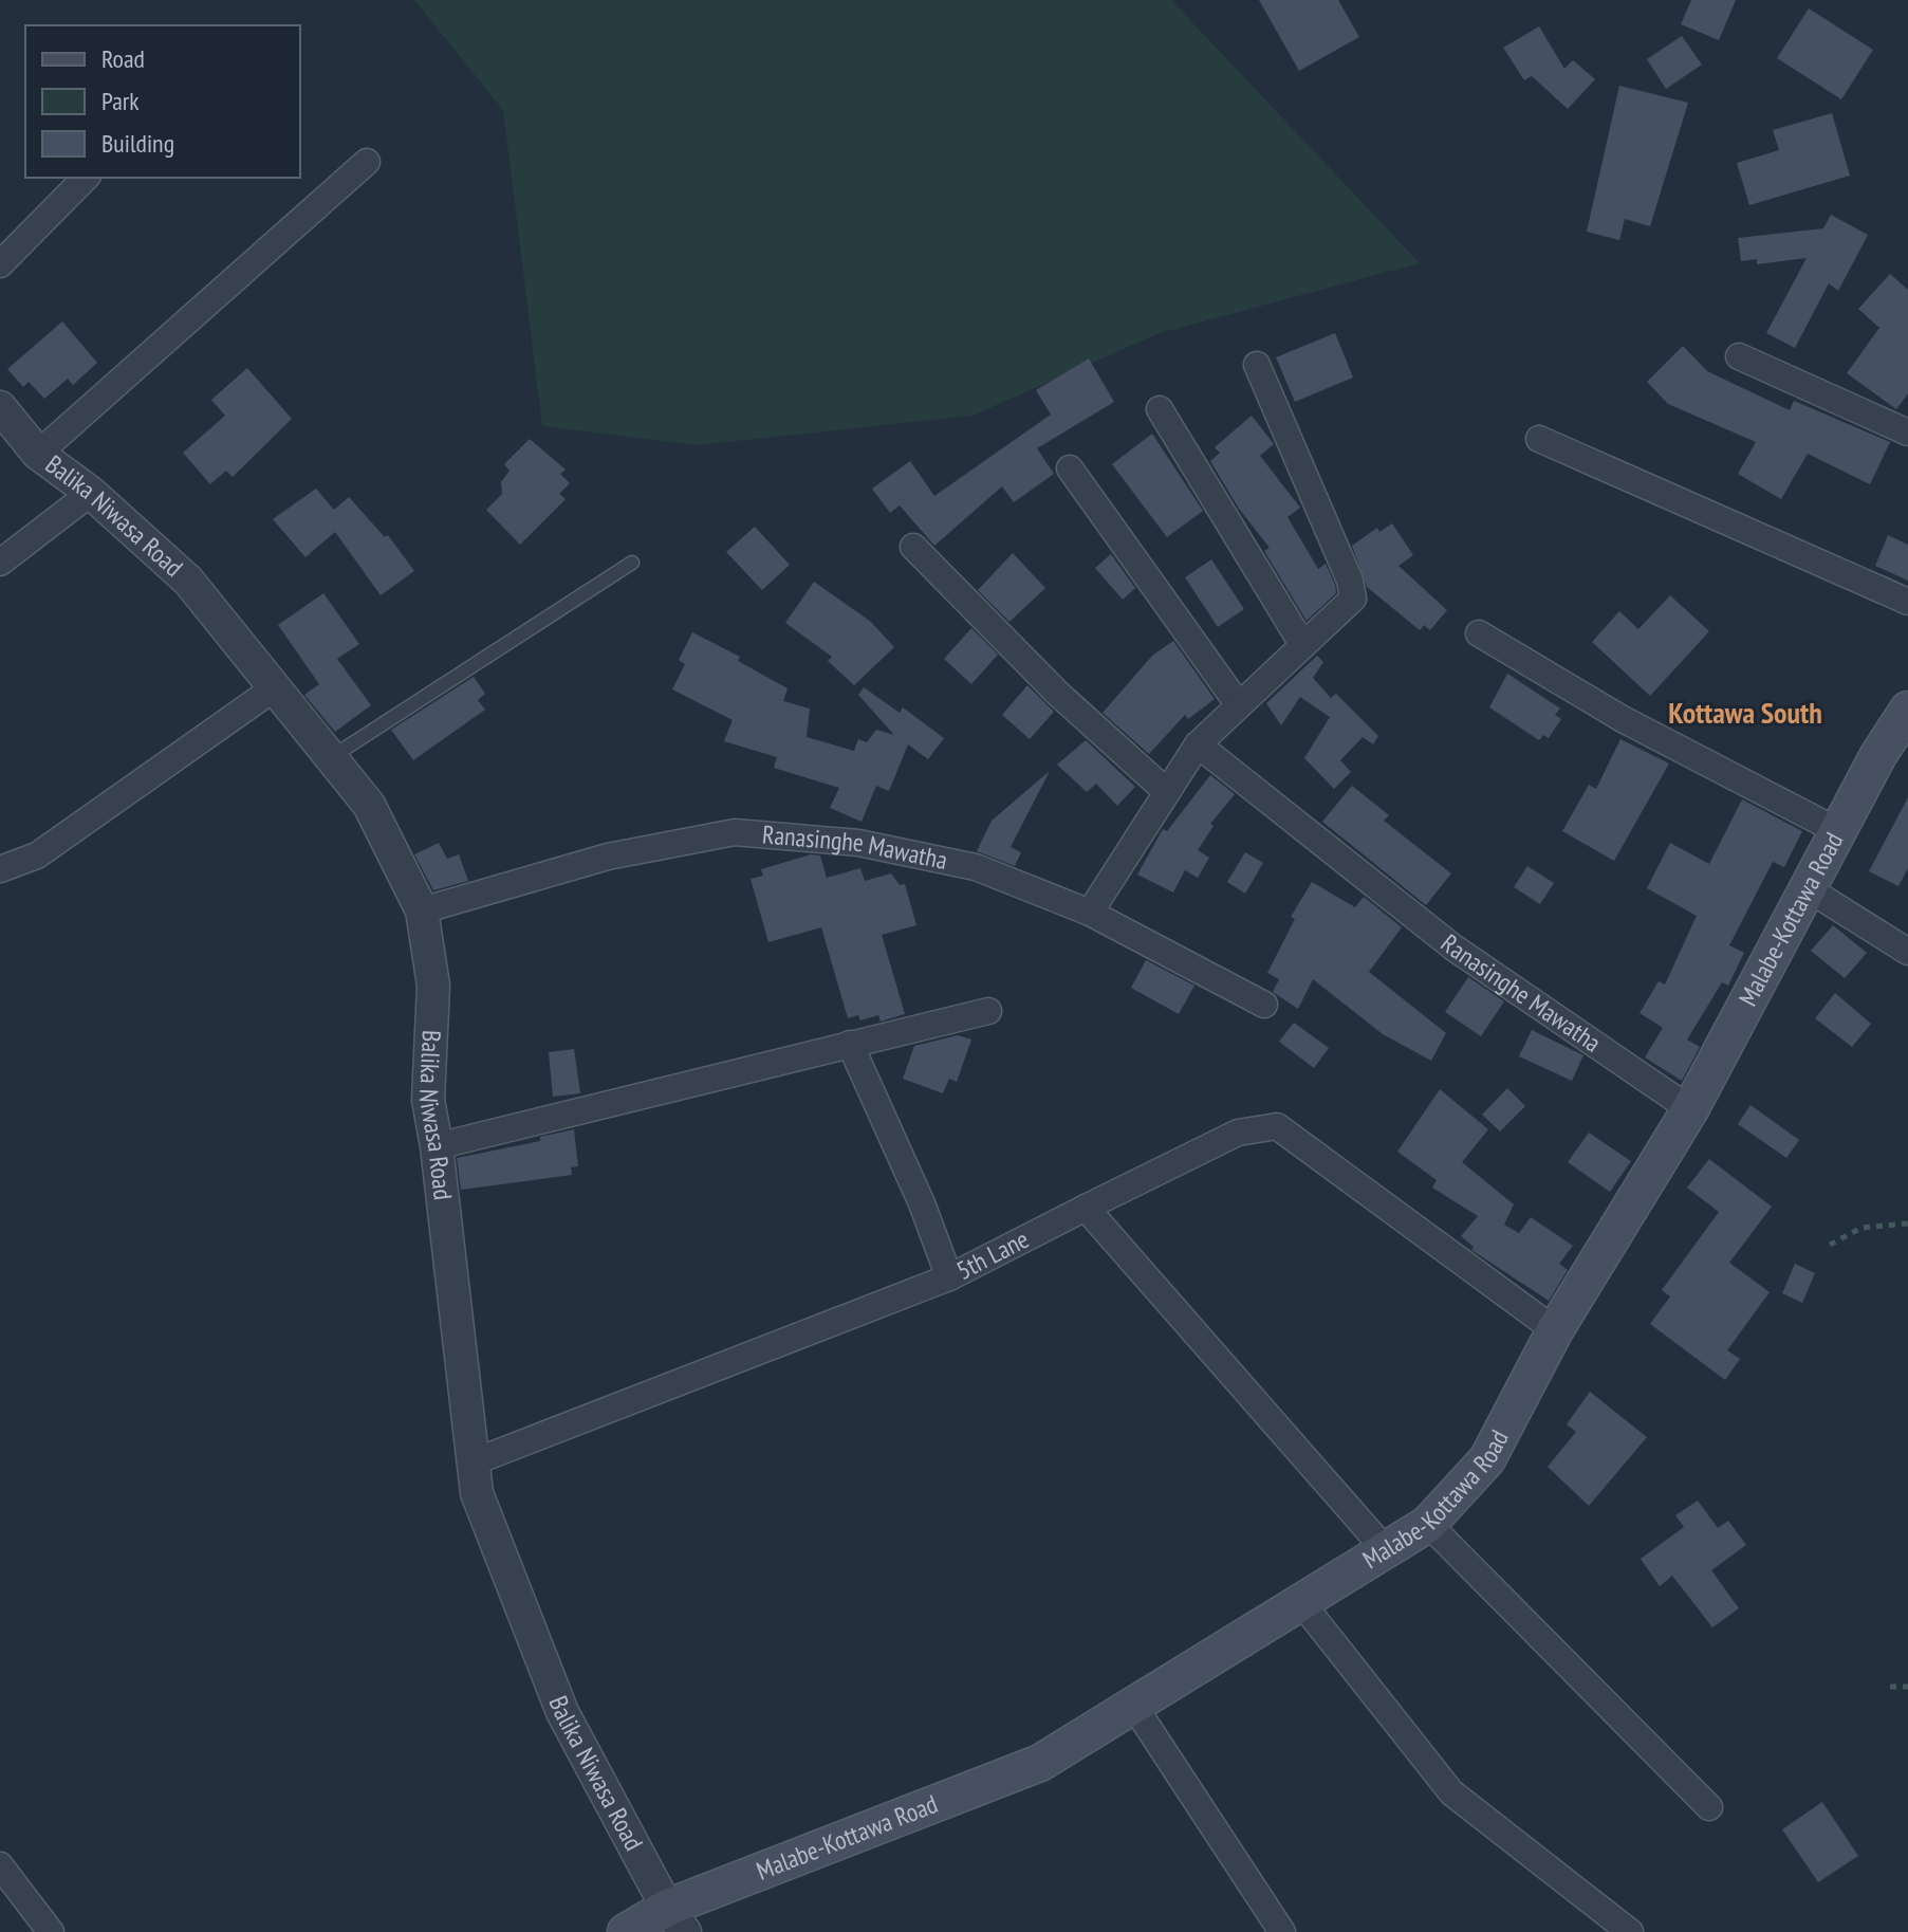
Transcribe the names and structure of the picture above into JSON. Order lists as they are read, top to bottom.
{
  "streets": {
    "main road": ["Malabe-Kottawa Road"],
    "street": ["Balika Niwasa Road", "Ranasinghe Mawatha", "5th Lane"]
  },
  "crossings": [
    ["Balika Niwasa Road", "Ranasinghe Mawatha"],
    ["Balika Niwasa Road", "Malabe-Kottawa Road"],
    ["Balika Niwasa Road", "5th Lane"],
    ["Ranasinghe Mawatha", "Malabe-Kottawa Road"],
    ["Malabe-Kottawa Road", "5th Lane"]
  ],
  "districts": ["Kottawa South"],
  "legend": ["Road", "Park", "Building"]
}
